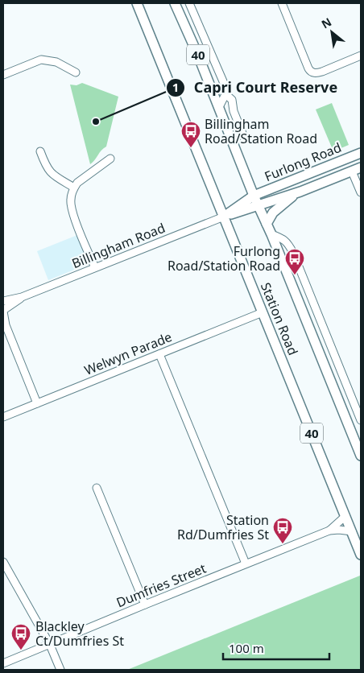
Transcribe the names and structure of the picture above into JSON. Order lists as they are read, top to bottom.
{
  "streets": {
    "main road": ["40", "Furlong Road", "Station Road"],
    "street": ["Billingham Road", "Welwyn Parade", "Dumfries Street"]
  },
  "crossings": [
    ["Furlong Road", "Billingham Road"],
    ["Furlong Road", "Station Road"],
    ["Billingham Road", "Station Road"],
    ["Station Road", "Welwyn Parade"],
    ["Station Road", "Dumfries Street"]
  ],
  "places": {
    "other": ["Capri Court Reserve"],
    "bus stop": [
      "Billingham Road/Station Road",
      "Furlong Road/Station Road",
      "Station Rd/Dumfries St",
      "Blackley Ct/Dumfries St"
    ]
  },
  "scale_bar": "100 m",
  "north": "top left"
}
